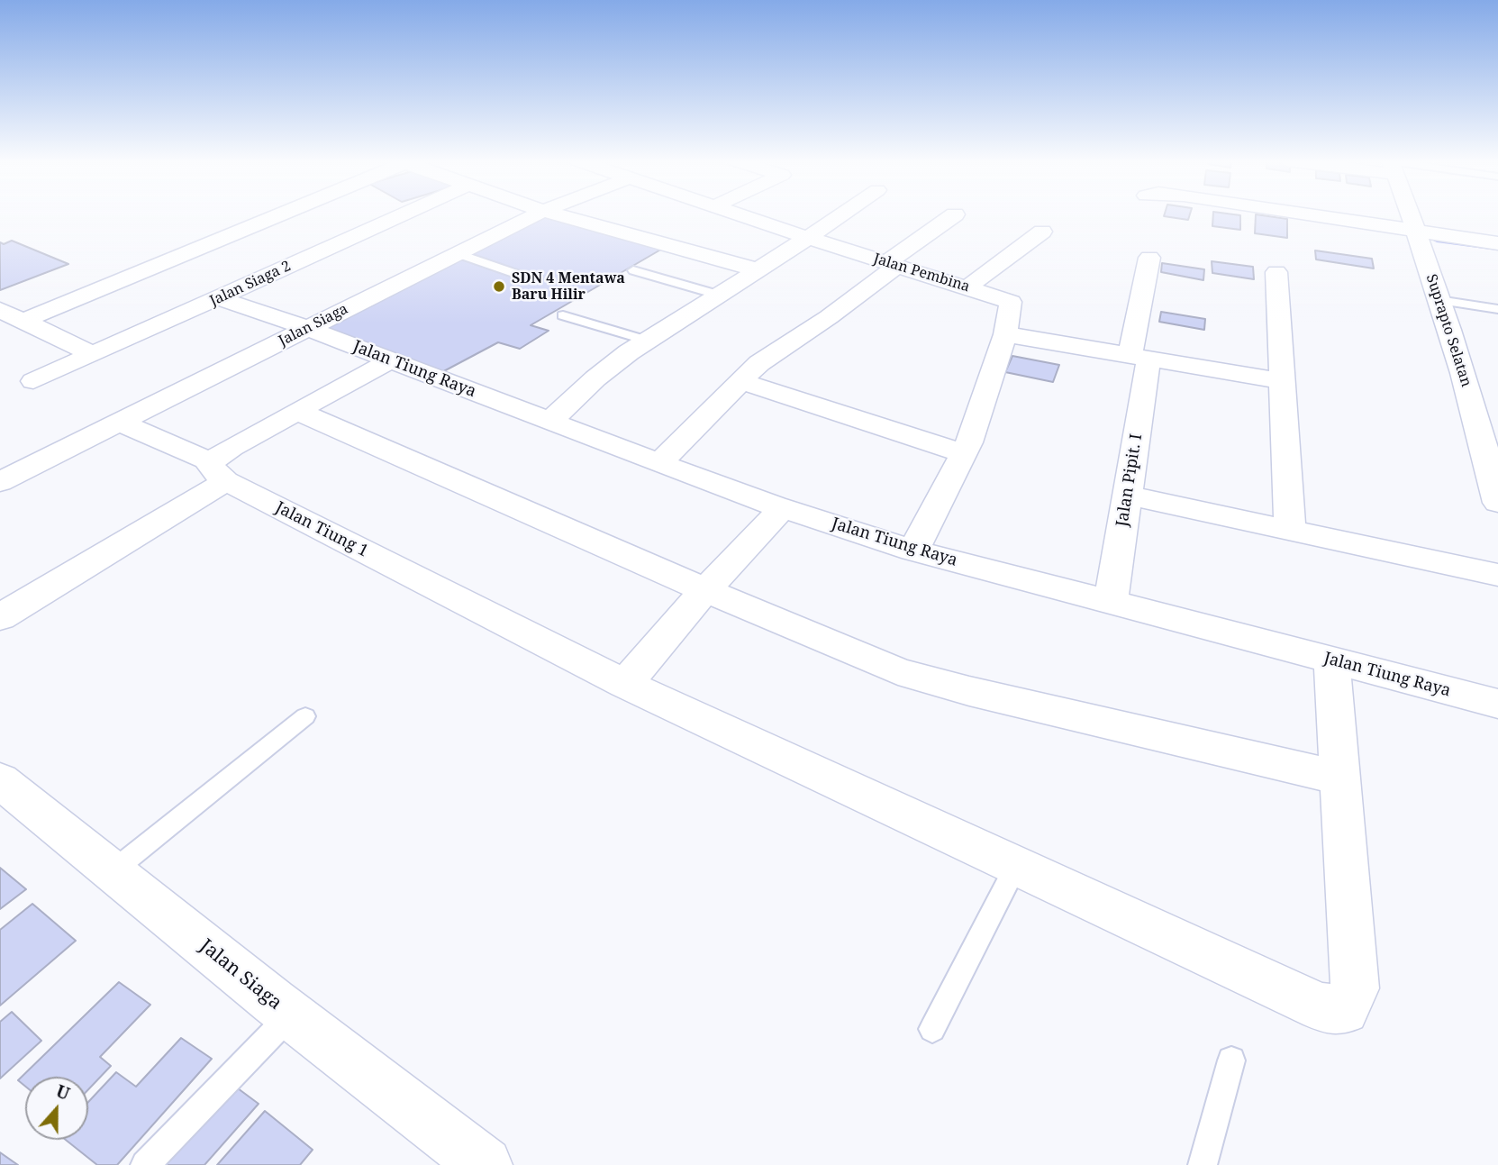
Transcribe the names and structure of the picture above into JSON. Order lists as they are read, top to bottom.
{
  "streets": {
    "street": [
      "Jalan Pembina",
      "Jalan Siaga 2",
      "Jalan Siaga",
      "Suprapto Selatan",
      "Jalan Tiung Raya",
      "Jalan Pipit. I",
      "Jalan Tiung 1"
    ]
  },
  "crossings": [
    ["Jalan Pembina", "Jalan Tiung Raya"],
    ["Jalan Siaga 2", "Jalan Tiung Raya"],
    ["Jalan Siaga", "Jalan Tiung Raya"],
    ["Jalan Tiung Raya", "Jalan Pipit. I"]
  ],
  "places": ["SDN 4 Mentawa Baru Hilir"],
  "north": "top"
}
